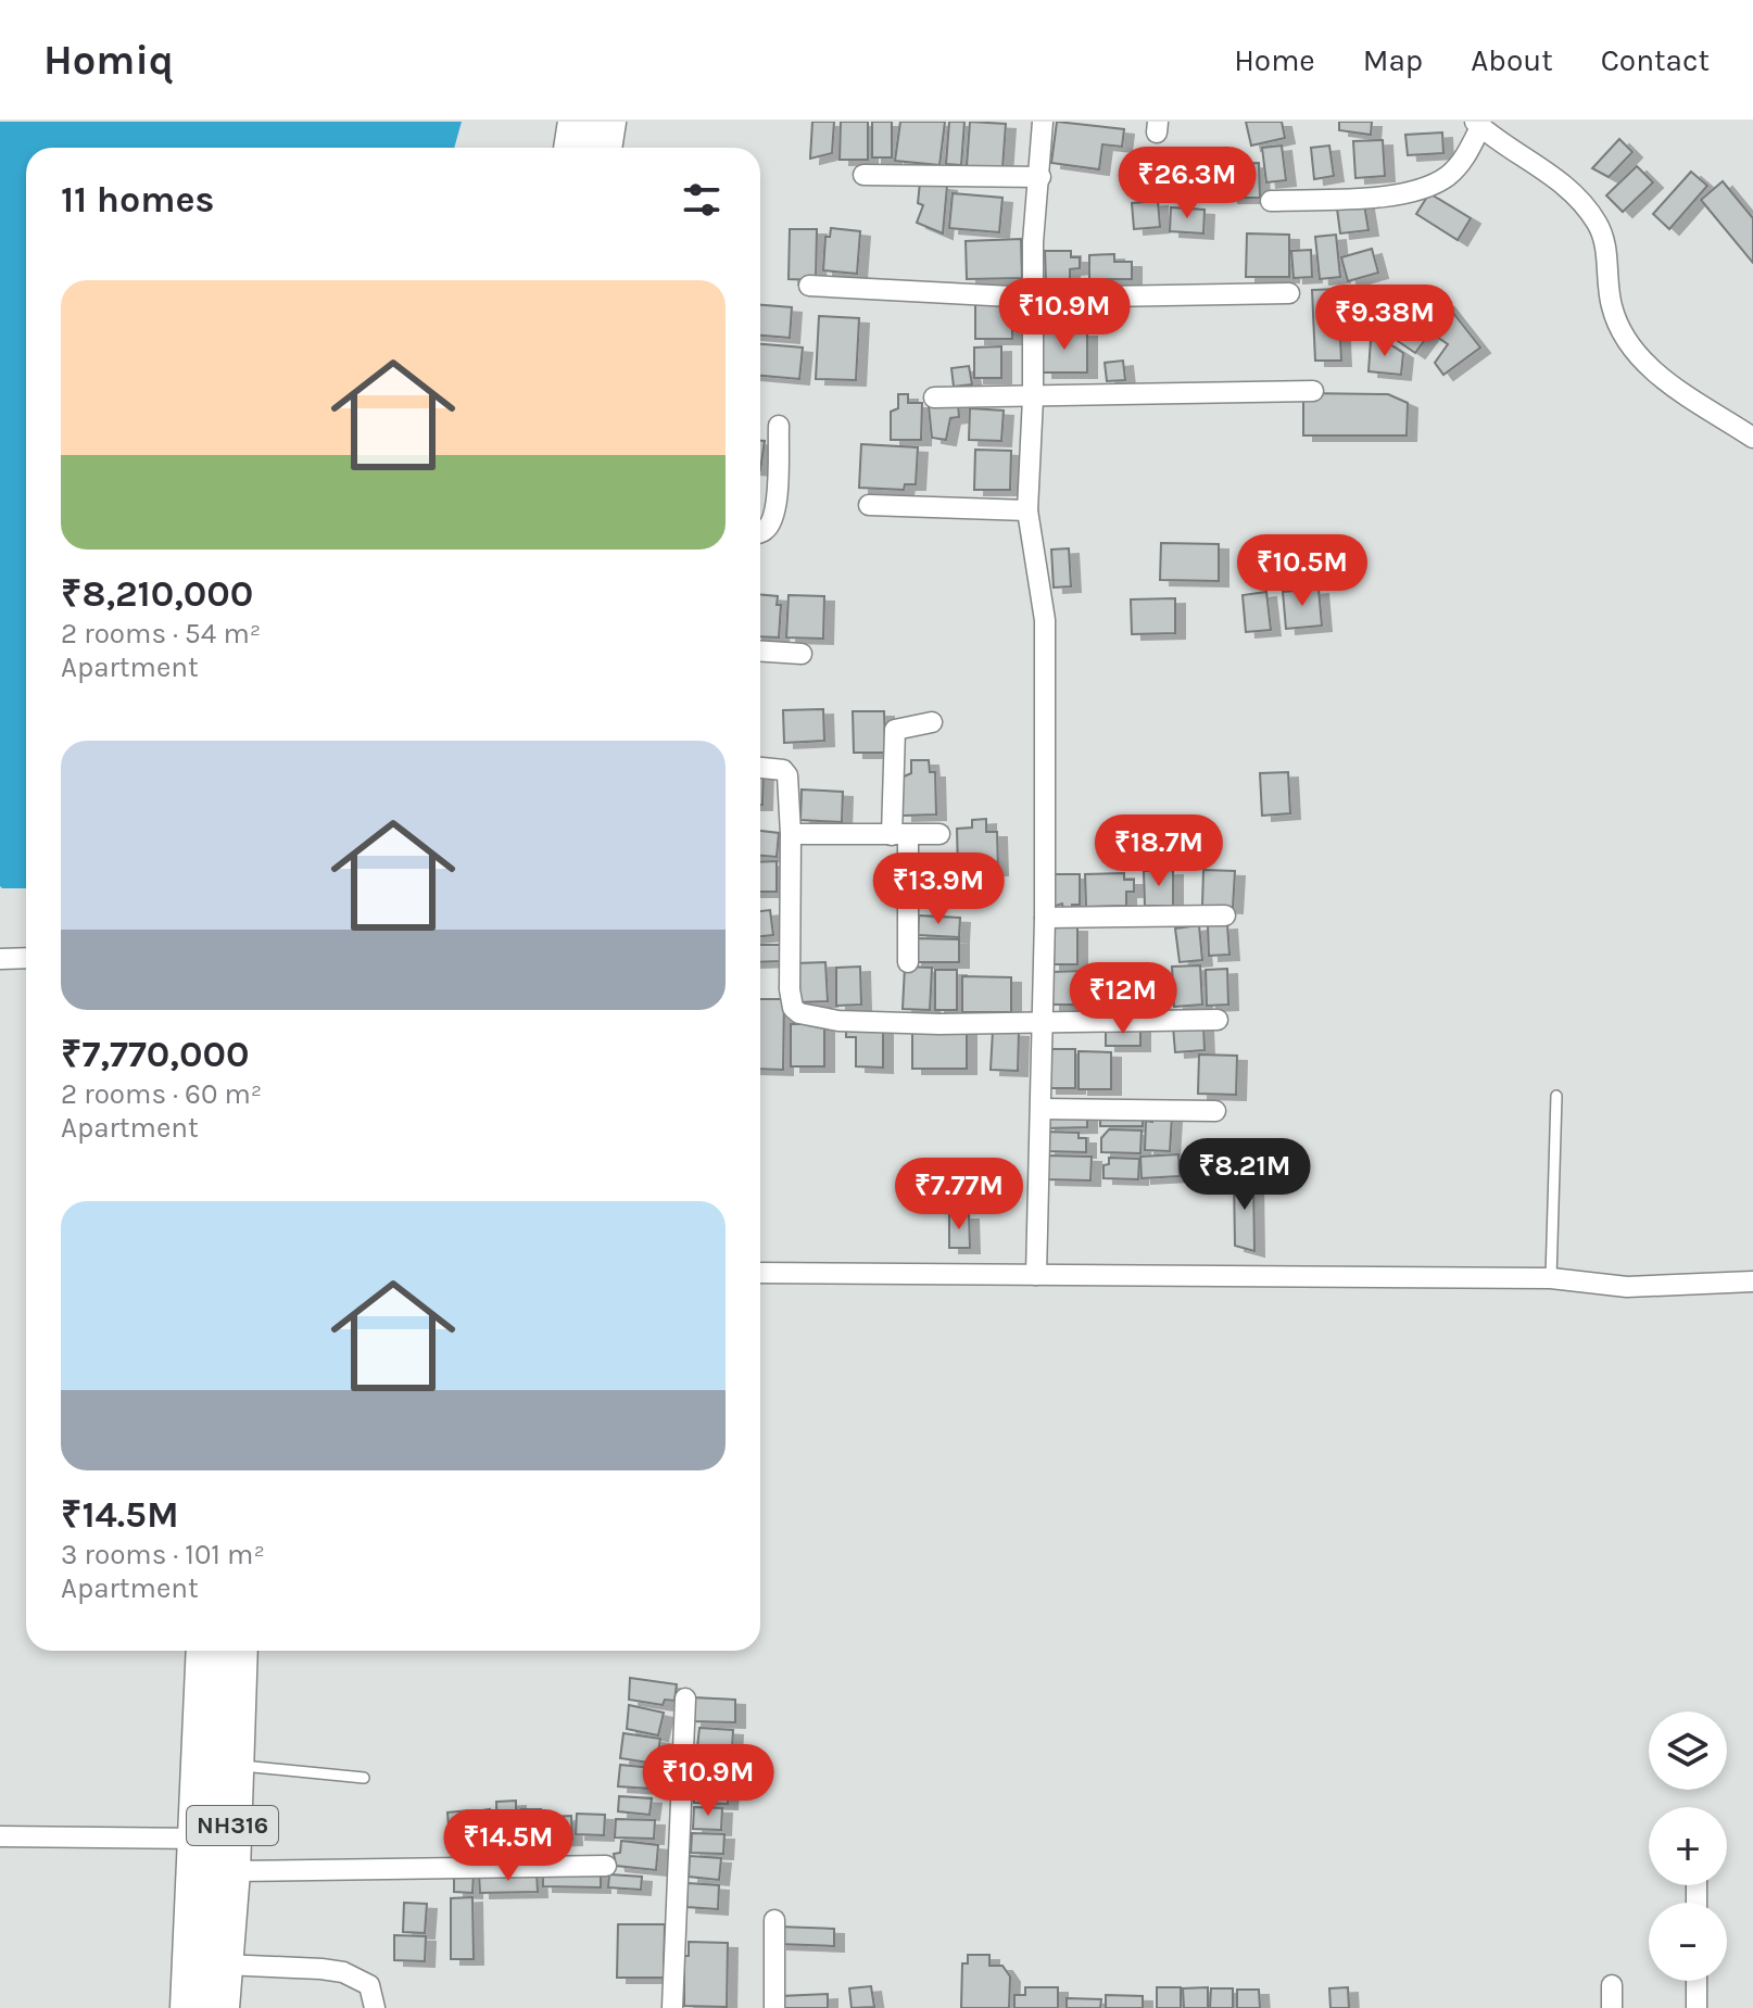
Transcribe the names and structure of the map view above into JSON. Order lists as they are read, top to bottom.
{
  "streets": {
    "highway": ["NH316"]
  },
  "page": {
    "header": "Homiq",
    "nav": [
      "Home",
      "Map",
      "About",
      "Contact"
    ],
    "price": [
      "₹26.3M",
      "₹10.9M",
      "₹9.38M",
      "₹10.5M",
      "₹18.7M",
      "₹13.9M",
      "₹12M",
      "₹8.21M",
      "₹7.77M",
      "₹10.9M",
      "₹14.5M"
    ],
    "heading": "11 homes",
    "list": [
      {
        "name": "₹8,210,000",
        "note": "2 rooms · 54 m² · Apartment"
      },
      {
        "name": "₹7,770,000",
        "note": "2 rooms · 60 m² · Apartment"
      },
      {
        "name": "₹14.5M",
        "note": "3 rooms · 101 m² · Apartment"
      }
    ],
    "map_buttons": ["+", "−"]
  }
}
